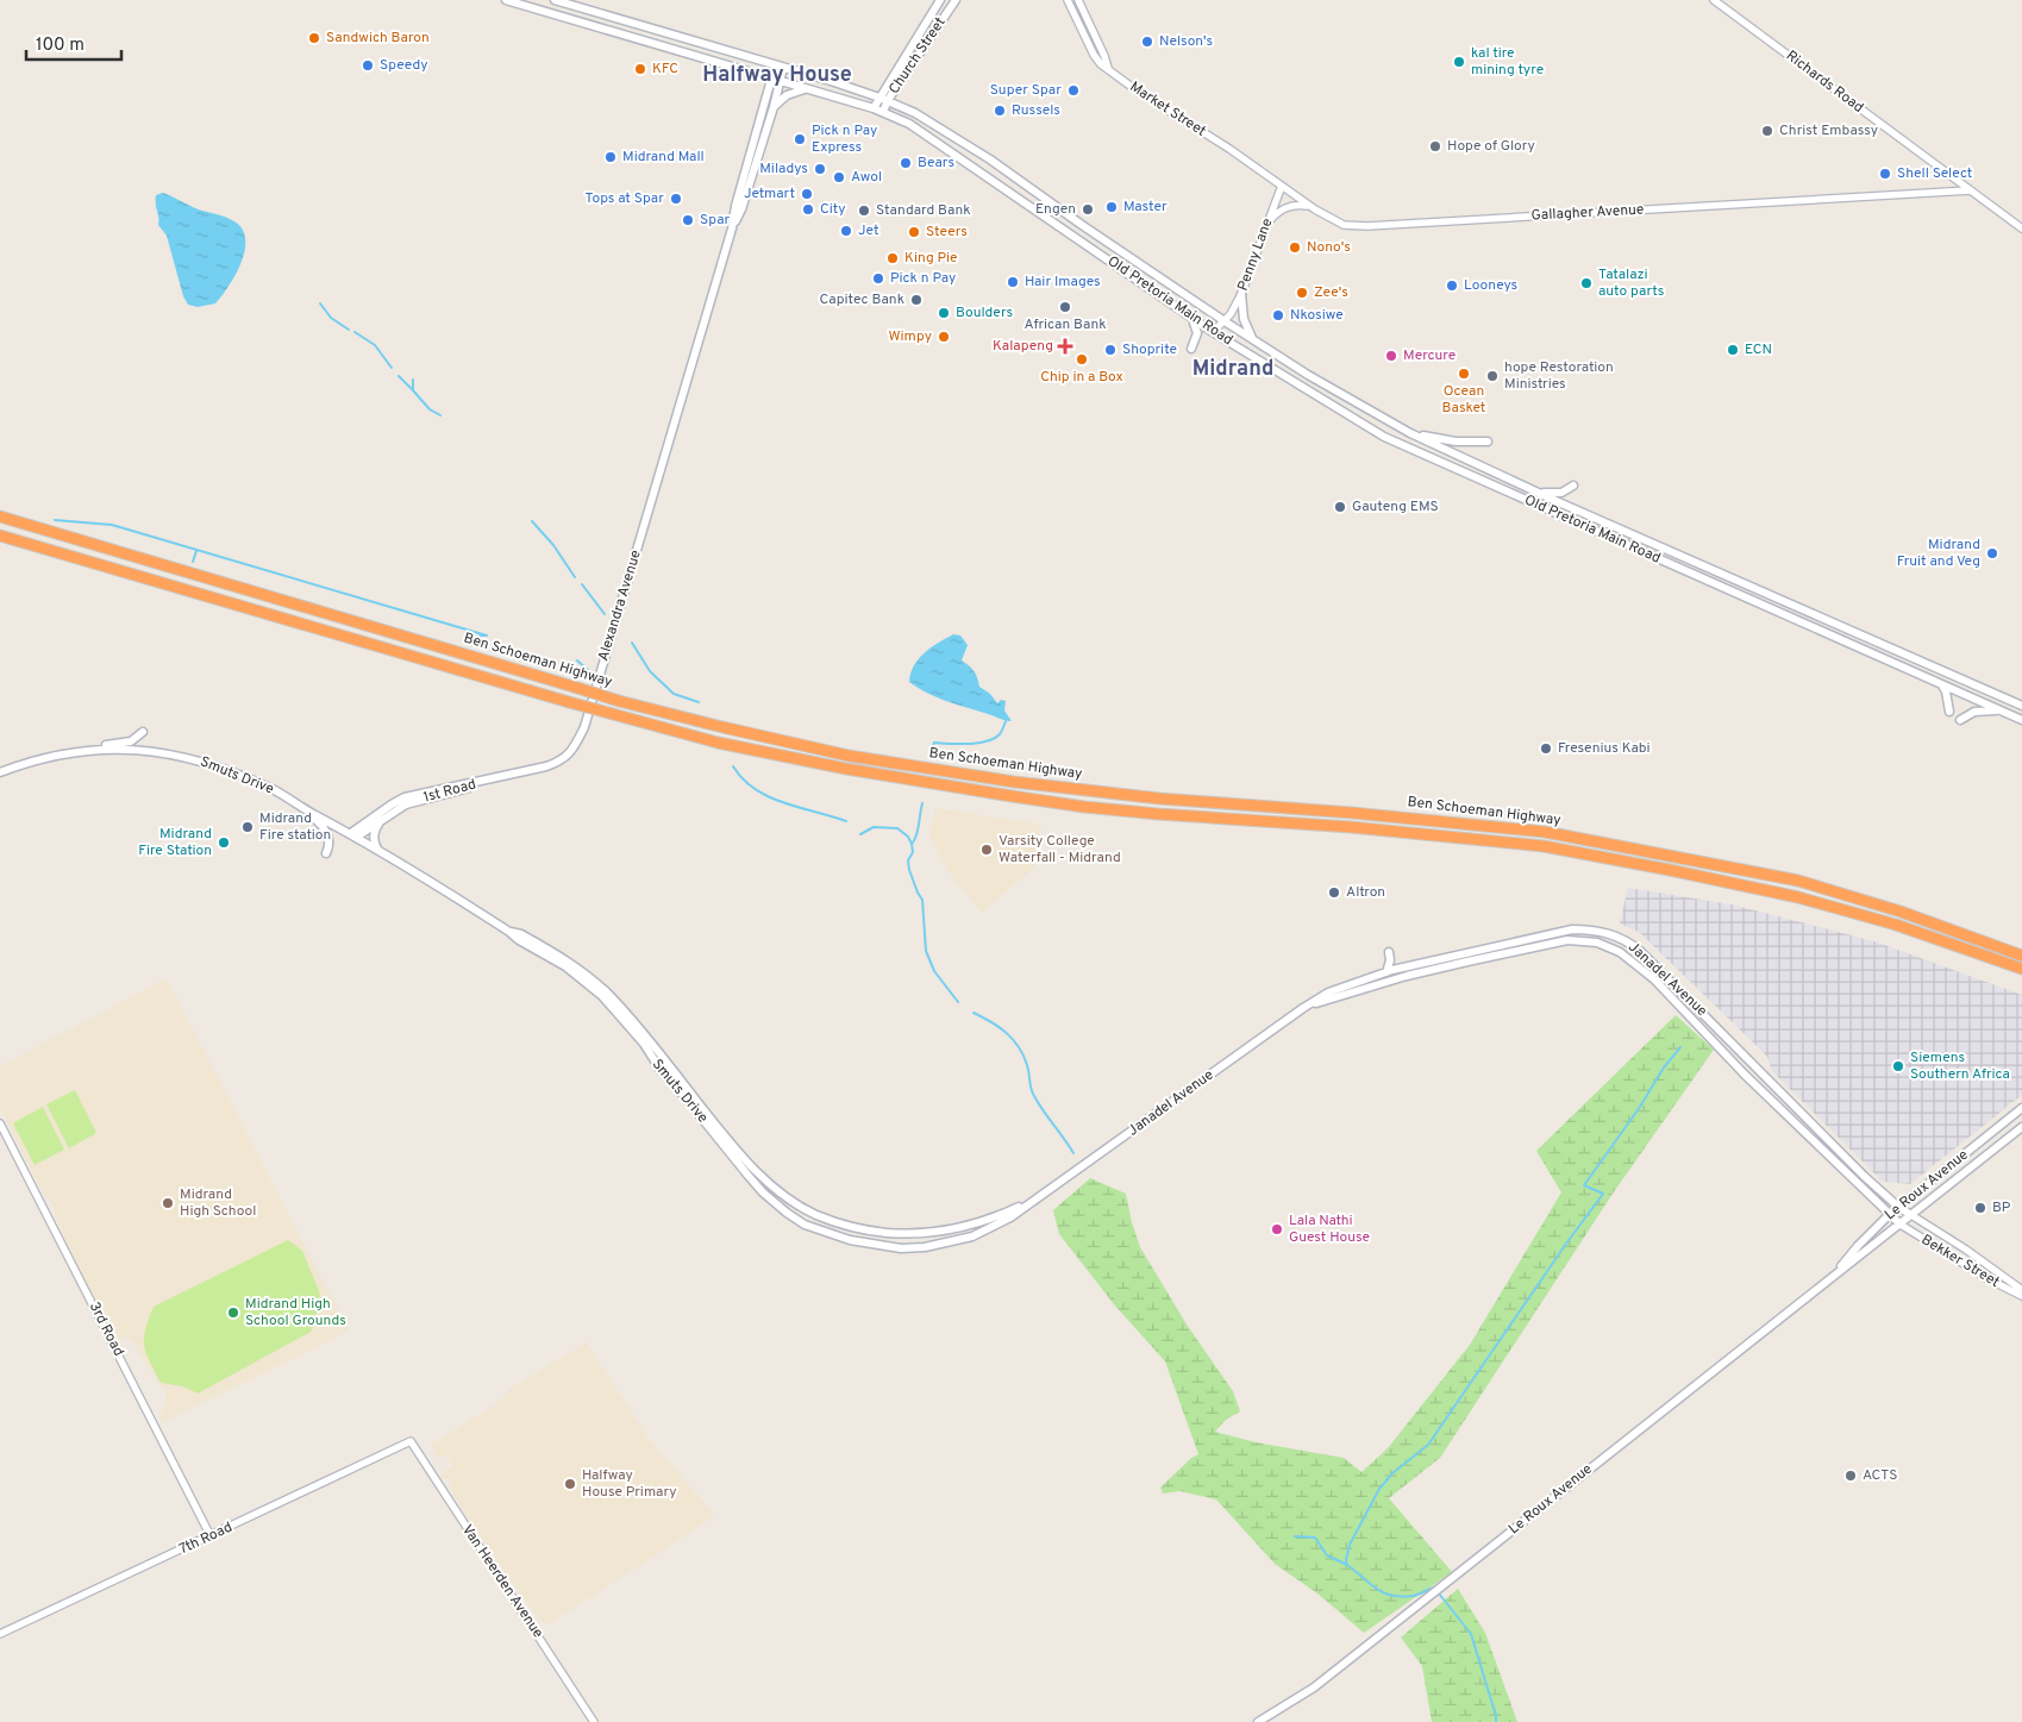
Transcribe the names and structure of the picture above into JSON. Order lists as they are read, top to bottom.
{
  "streets": {
    "highway": ["Ben Schoeman Highway"],
    "main road": [
      "Church Street",
      "Old Pretoria Main Road",
      "Alexandra Avenue",
      "Smuts Drive",
      "1st Road",
      "Janadel Avenue",
      "Le Roux Avenue"
    ],
    "street": [
      "Richards Road",
      "Market Street",
      "Gallagher Avenue",
      "Penny Lane",
      "Bekker Street",
      "3rd Road",
      "7th Road",
      "Van Heerden Avenue"
    ]
  },
  "crossings": [
    ["Church Street", "Old Pretoria Main Road"],
    ["Richards Road", "Gallagher Avenue"],
    ["Market Street", "Gallagher Avenue"],
    ["Gallagher Avenue", "Penny Lane"],
    ["Penny Lane", "Old Pretoria Main Road"],
    ["Old Pretoria Main Road", "Alexandra Avenue"],
    ["Alexandra Avenue", "Smuts Drive"],
    ["Alexandra Avenue", "1st Road"],
    ["Smuts Drive", "Janadel Avenue"],
    ["Janadel Avenue", "Le Roux Avenue"],
    ["Janadel Avenue", "Bekker Street"],
    ["Le Roux Avenue", "Bekker Street"],
    ["3rd Road", "7th Road"],
    ["7th Road", "Van Heerden Avenue"]
  ],
  "districts": ["Halfway House", "Midrand"],
  "places": {
    "other": [
      "Sandwich Baron",
      "Nelson's",
      "kal tire mining tyre",
      "Speedy",
      "KFC",
      "Super Spar",
      "Russels",
      "Christ Embassy",
      "Pick n Pay Express",
      "Hope of Glory",
      "Midrand Mall",
      "Bears",
      "Miladys",
      "Shell Select",
      "Awol",
      "Jetmart",
      "Tops at Spar",
      "Master",
      "City",
      "Engen",
      "Standard Bank",
      "Spar",
      "Jet",
      "Steers",
      "Nono's",
      "King Pie",
      "Pick n Pay",
      "Hair Images",
      "Tatalazi auto parts",
      "Looneys",
      "Zee's",
      "Capitec Bank",
      "African Bank",
      "Boulders",
      "Nkosiwe",
      "Wimpy",
      "Shoprite",
      "ECN",
      "Mercure",
      "Chip in a Box",
      "Ocean Basket",
      "hope Restoration Ministries",
      "Gauteng EMS",
      "Midrand Fruit and Veg",
      "Fresenius Kabi",
      "Midrand Fire station",
      "Midrand Fire Station",
      "Varsity College Waterfall - Midrand",
      "Altron",
      "Siemens Southern Africa",
      "Midrand High School",
      "BP",
      "Lala Nathi Guest House",
      "Midrand High School Grounds",
      "ACTS",
      "Halfway House Primary"
    ],
    "health": ["Kalapeng"]
  },
  "scale_bar": "100 m"
}
